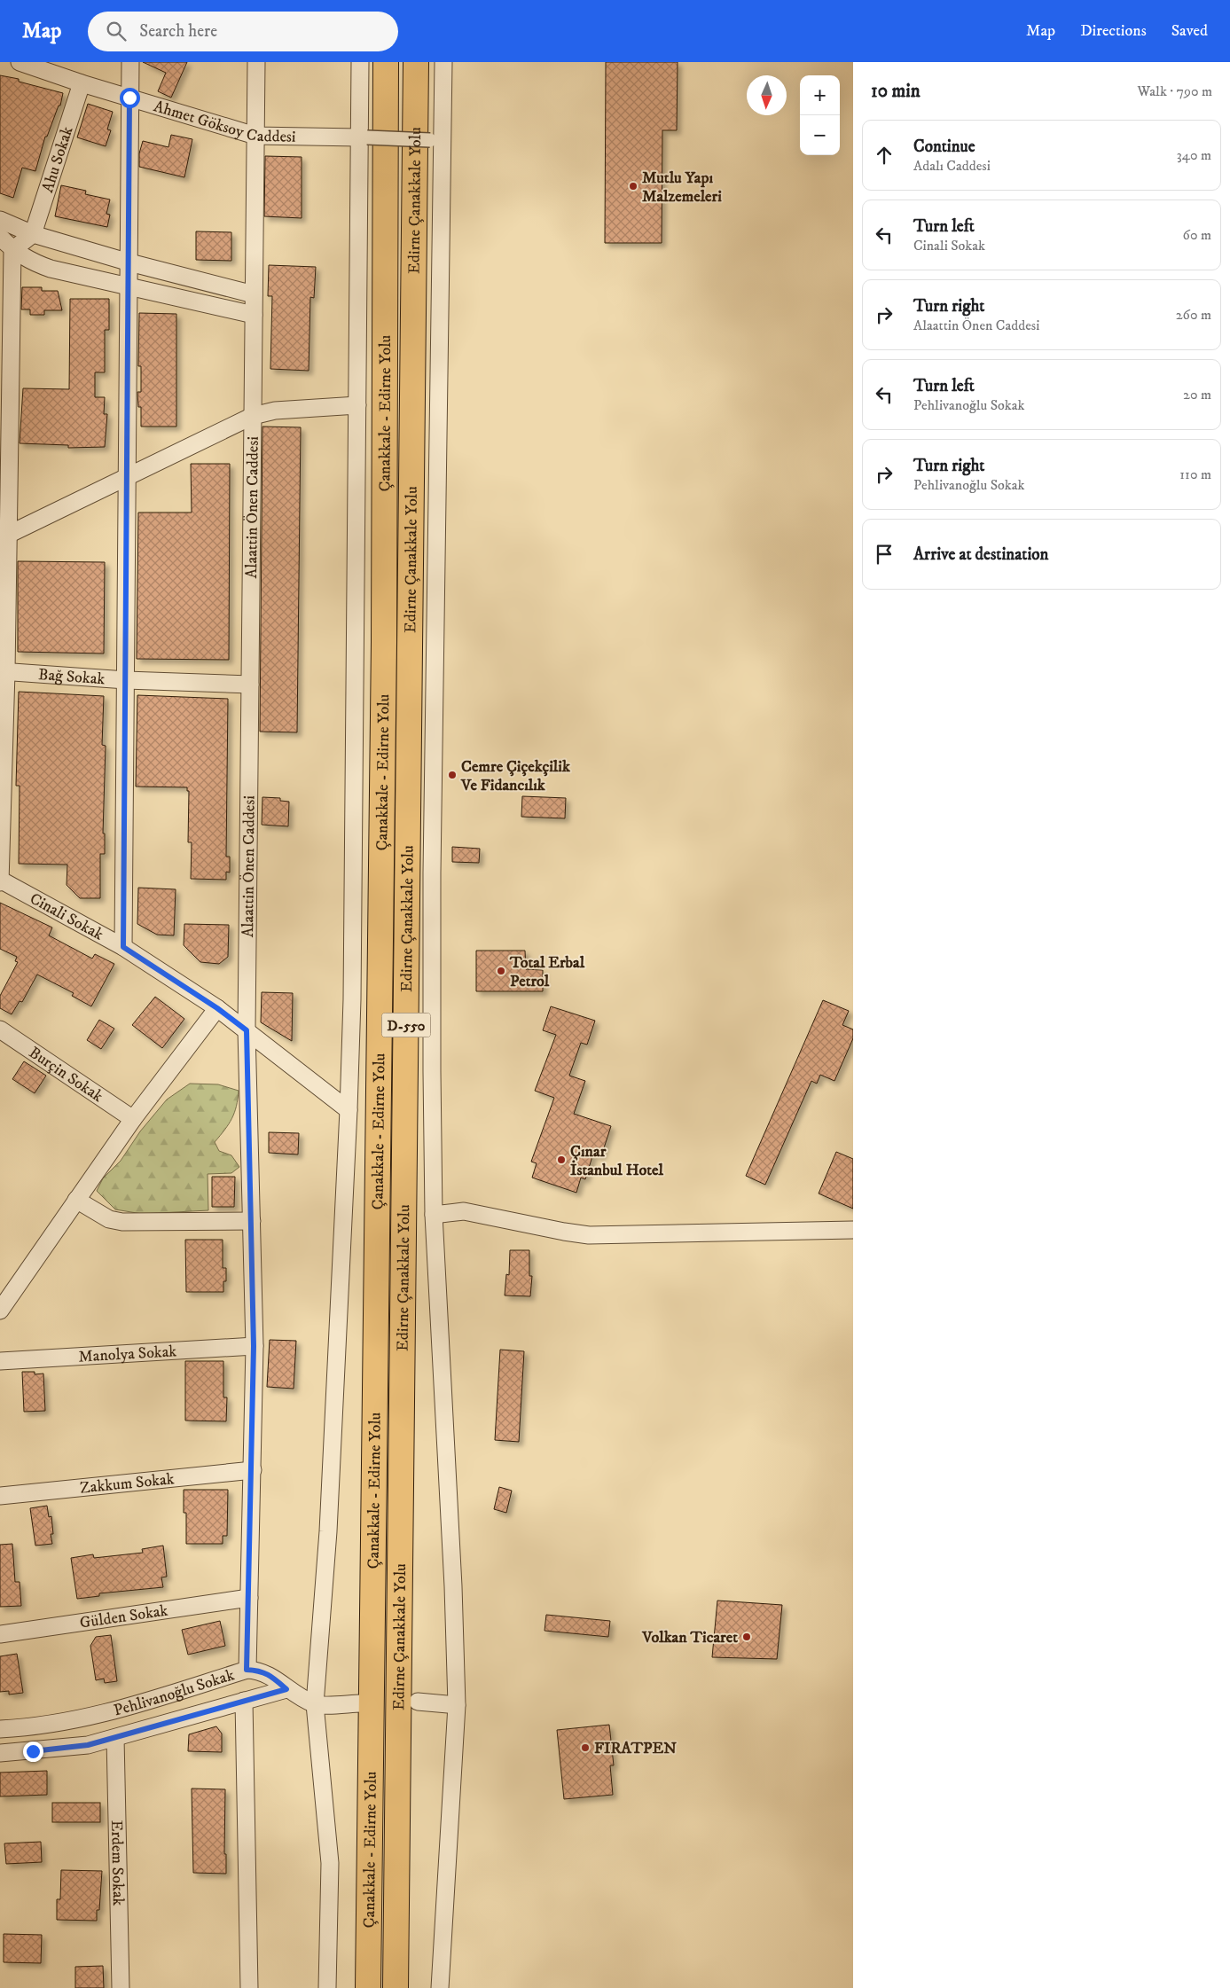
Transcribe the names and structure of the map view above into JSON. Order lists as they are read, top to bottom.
{
  "streets": {
    "highway": ["Edirne Çanakkale Yolu", "Çanakkale - Edirne Yolu", "D-550"],
    "street": [
      "Ahmet Göksoy Caddesi",
      "Ahu Sokak",
      "Alaattin Önen Caddesi",
      "Bağ Sokak",
      "Cinali Sokak",
      "Burçin Sokak",
      "Manolya Sokak",
      "Zakkum Sokak",
      "Gülden Sokak",
      "Pehlivanoğlu Sokak",
      "Erdem Sokak"
    ]
  },
  "crossings": [
    ["Ahmet Göksoy Caddesi", "Ahu Sokak"],
    ["Ahmet Göksoy Caddesi", "Çanakkale - Edirne Yolu"],
    ["Ahmet Göksoy Caddesi", "Alaattin Önen Caddesi"],
    ["Alaattin Önen Caddesi", "Bağ Sokak"],
    ["Alaattin Önen Caddesi", "Cinali Sokak"],
    ["Alaattin Önen Caddesi", "Manolya Sokak"],
    ["Alaattin Önen Caddesi", "Zakkum Sokak"],
    ["Alaattin Önen Caddesi", "Gülden Sokak"],
    ["Alaattin Önen Caddesi", "Pehlivanoğlu Sokak"],
    ["Pehlivanoğlu Sokak", "Erdem Sokak"]
  ],
  "places": [
    "Mutlu Yapı Malzemeleri",
    "Cemre Çiçekçilik Ve Fidancılık",
    "Total Erbal Petrol",
    "Çınar İstanbul Hotel",
    "Volkan Ticaret",
    "FIRATPEN"
  ],
  "north": "bottom",
  "page": {
    "header": "Map",
    "search": "Search here",
    "nav": ["Map", "Directions", "Saved"],
    "heading": ["10 min", "Walk · 790 m"],
    "map_buttons": ["+", "−"],
    "list": [
      ["Continue", "Adalı Caddesi", "340 m"],
      ["Turn left", "Cinali Sokak", "60 m"],
      ["Turn right", "Alaattin Önen Caddesi", "260 m"],
      ["Turn left", "Pehlivanoğlu Sokak", "20 m"],
      ["Turn right", "Pehlivanoğlu Sokak", "110 m"],
      "Arrive at destination"
    ]
  }
}
